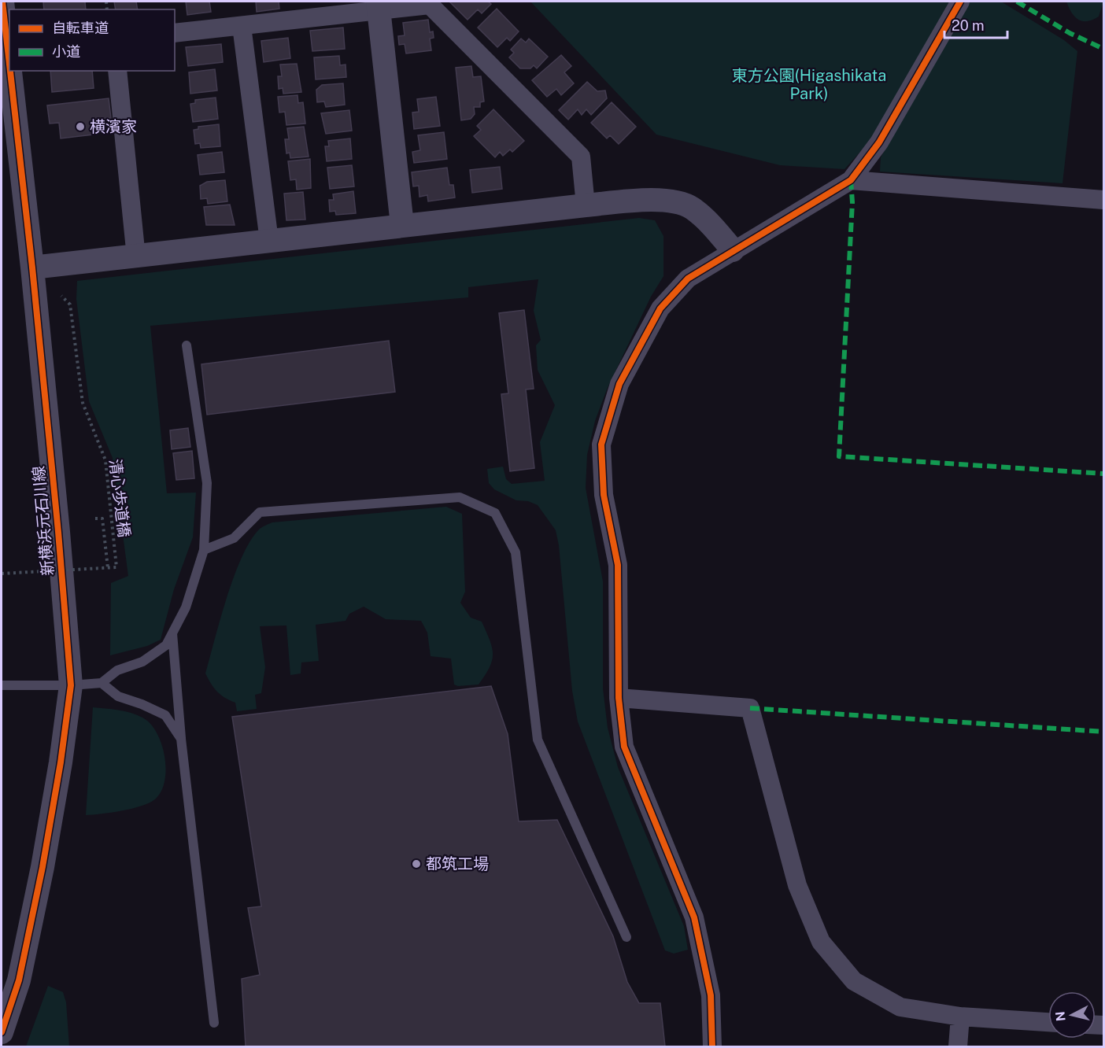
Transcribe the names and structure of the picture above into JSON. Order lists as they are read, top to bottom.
{
  "streets": {
    "street": ["新横浜元石川線"],
    "path": ["清心歩道橋"]
  },
  "parks": ["東方公園(Higashikata Park)"],
  "places": ["横濱家", "都筑工場"],
  "legend": ["自転車道", "小道"],
  "scale_bar": "20 m",
  "north": "left"
}
